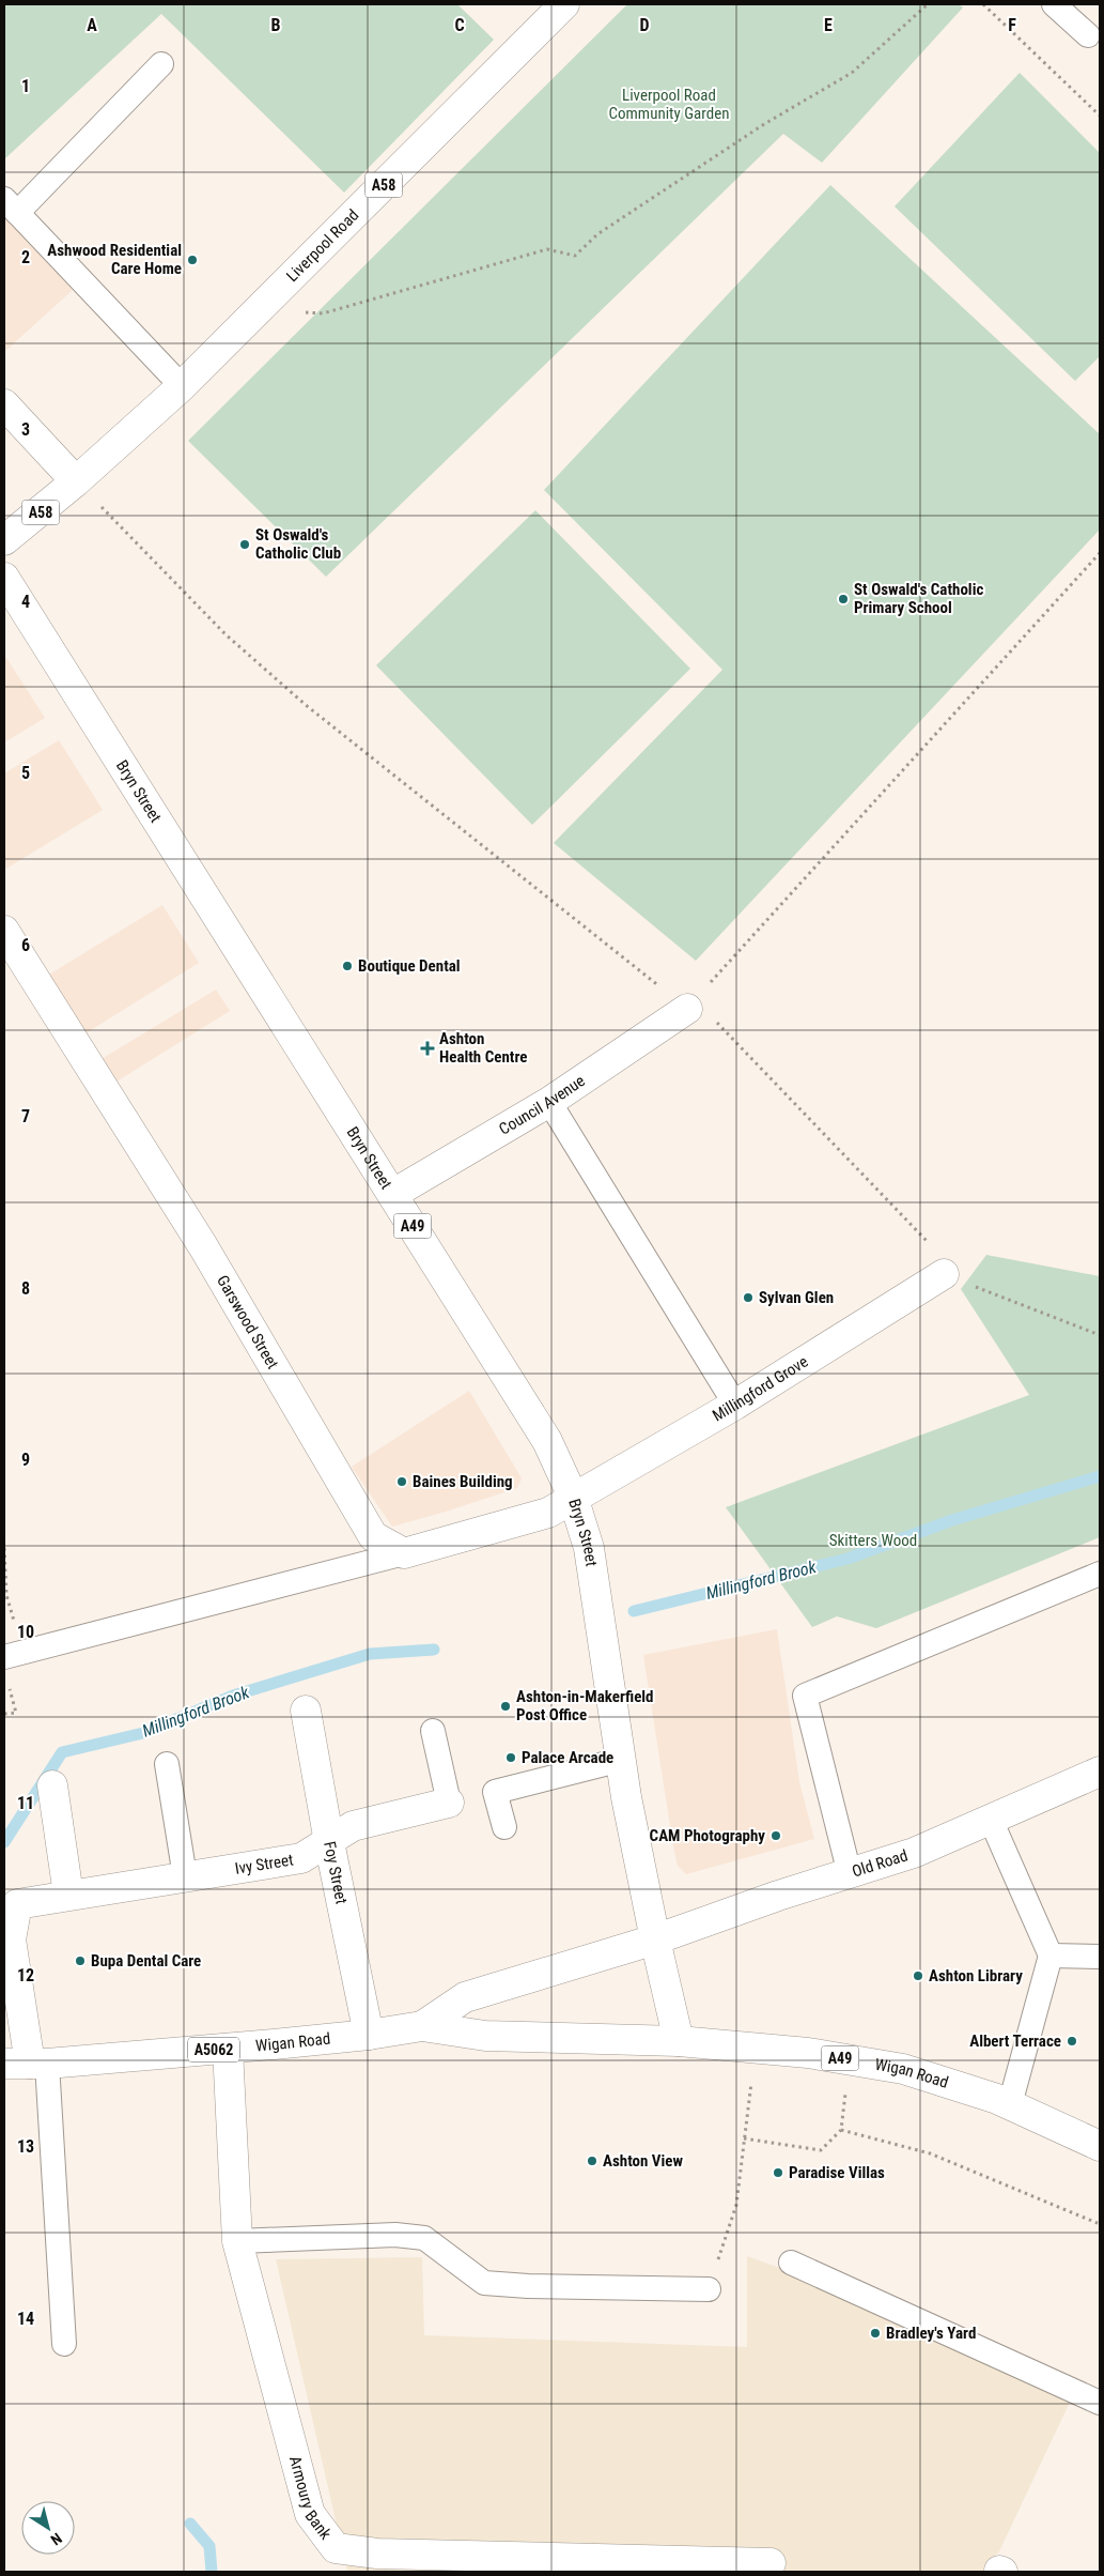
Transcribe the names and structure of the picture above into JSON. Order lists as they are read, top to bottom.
{
  "streets": {
    "street": [
      "A58",
      "Liverpool Road",
      "Bryn Street",
      "Council Avenue",
      "A49",
      "Garswood Street",
      "Millingford Grove",
      "Ivy Street",
      "Old Road",
      "Foy Street",
      "Wigan Road",
      "A5062",
      "Armoury Bank"
    ]
  },
  "crossings": [
    ["A58", "Liverpool Road"],
    ["Bryn Street", "Council Avenue"],
    ["Bryn Street", "A49"],
    ["Bryn Street", "Millingford Grove"],
    ["Bryn Street", "Old Road"],
    ["Bryn Street", "Wigan Road"],
    ["A49", "Old Road"],
    ["A49", "Wigan Road"],
    ["Ivy Street", "Foy Street"],
    ["Ivy Street", "Wigan Road"],
    ["Old Road", "Wigan Road"],
    ["Foy Street", "Wigan Road"],
    ["Wigan Road", "Armoury Bank"]
  ],
  "water": ["Millingford Brook"],
  "parks": ["Liverpool Road Community Garden", "Skitters Wood"],
  "places": {
    "other": [
      "Ashwood Residential Care Home",
      "St Oswald's Catholic Club",
      "St Oswald's Catholic Primary School",
      "Boutique Dental",
      "Sylvan Glen",
      "Baines Building",
      "Ashton-in-Makerfield Post Office",
      "Palace Arcade",
      "CAM Photography",
      "Bupa Dental Care",
      "Ashton Library",
      "Albert Terrace",
      "Ashton View",
      "Paradise Villas",
      "Bradley's Yard"
    ],
    "health": ["Ashton Health Centre"]
  },
  "north": "bottom right",
  "grid": {
    "columns": [
      "A",
      "B",
      "C",
      "D",
      "E",
      "F"
    ],
    "rows": [
      "1",
      "2",
      "3",
      "4",
      "5",
      "6",
      "7",
      "8",
      "9",
      "10",
      "11",
      "12",
      "13",
      "14"
    ]
  }
}
